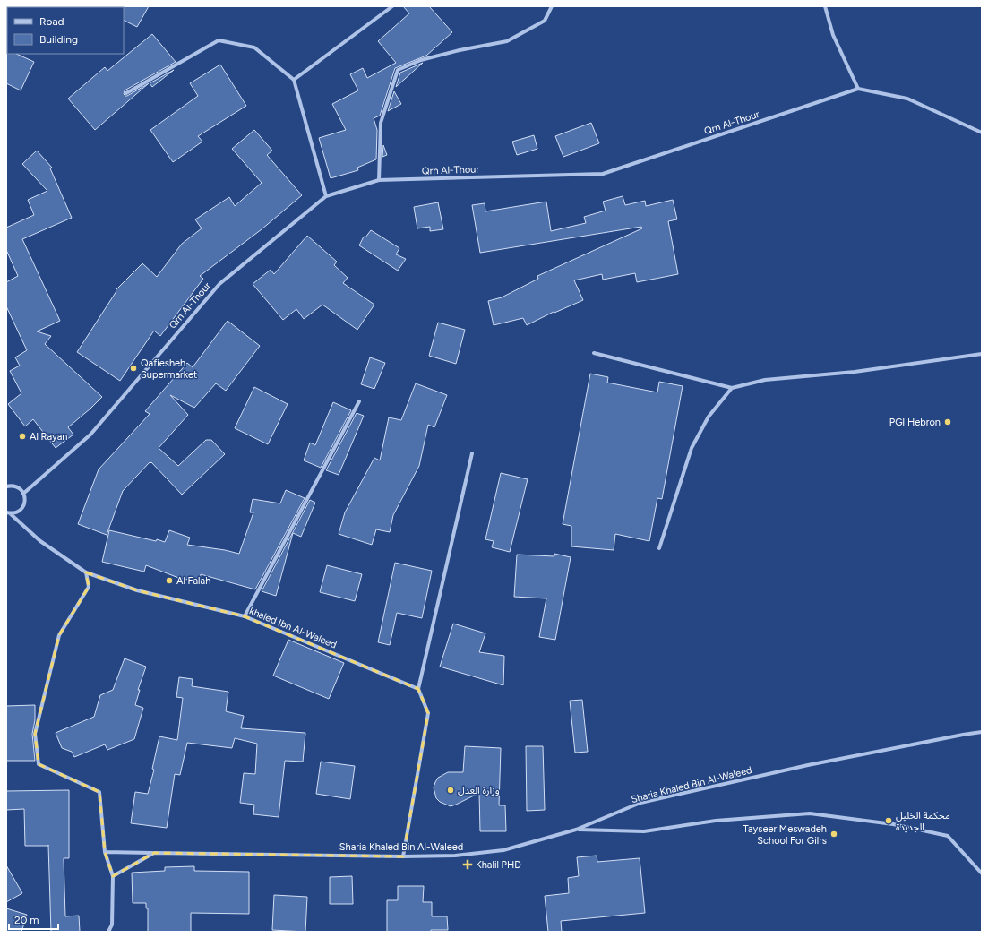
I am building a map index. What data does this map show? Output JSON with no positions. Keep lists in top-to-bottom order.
{
  "streets": {
    "street": ["Qrn Al-Thour", "khaled Ibn Al-Waleed", "Sharia Khaled Bin Al-Waleed"]
  },
  "places": {
    "other": [
      "Qafiesheh Supermarket",
      "PGI Hebron",
      "Al Rayan",
      "Al Falah",
      "وزارة العدل",
      "محكمة الخليل الجديدة",
      "Tayseer Meswadeh School For Gilrs"
    ],
    "health": ["Khalil PHD"]
  },
  "legend": ["Road", "Building"],
  "scale_bar": "20 m"
}
